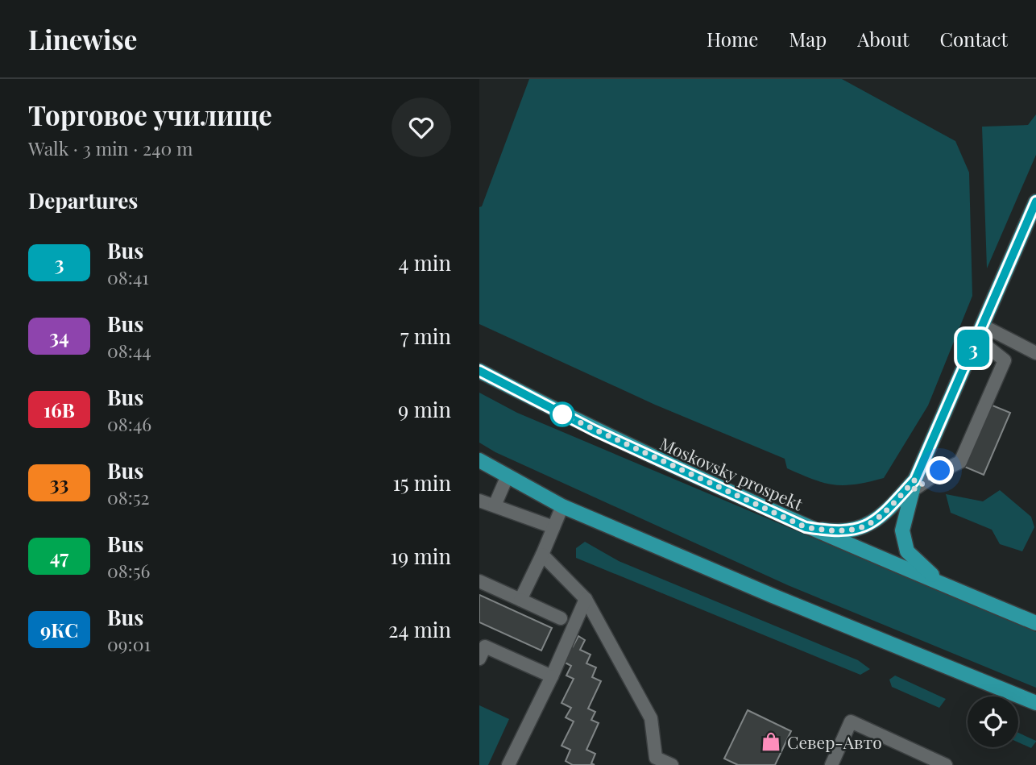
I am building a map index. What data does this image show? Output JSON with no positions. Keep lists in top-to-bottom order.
{
  "streets": {
    "main road": ["Moskovsky prospekt"]
  },
  "places": {
    "shop": ["Север-Авто"]
  },
  "lines": ["bus line 3"],
  "page": {
    "header": "Linewise",
    "nav": [
      "Home",
      "Map",
      "About",
      "Contact"
    ],
    "heading": [
      ["Торговое училище", "Walk · 3 min · 240 m"],
      "Departures"
    ],
    "on_map": "3",
    "list": [
      {
        "mark": "3",
        "name": "Bus",
        "note": "08:41",
        "value": "4 min"
      },
      {
        "mark": "34",
        "name": "Bus",
        "note": "08:44",
        "value": "7 min"
      },
      {
        "mark": "16В",
        "name": "Bus",
        "note": "08:46",
        "value": "9 min"
      },
      {
        "mark": "33",
        "name": "Bus",
        "note": "08:52",
        "value": "15 min"
      },
      {
        "mark": "47",
        "name": "Bus",
        "note": "08:56",
        "value": "19 min"
      },
      {
        "mark": "9КС",
        "name": "Bus",
        "note": "09:01",
        "value": "24 min"
      }
    ]
  }
}
